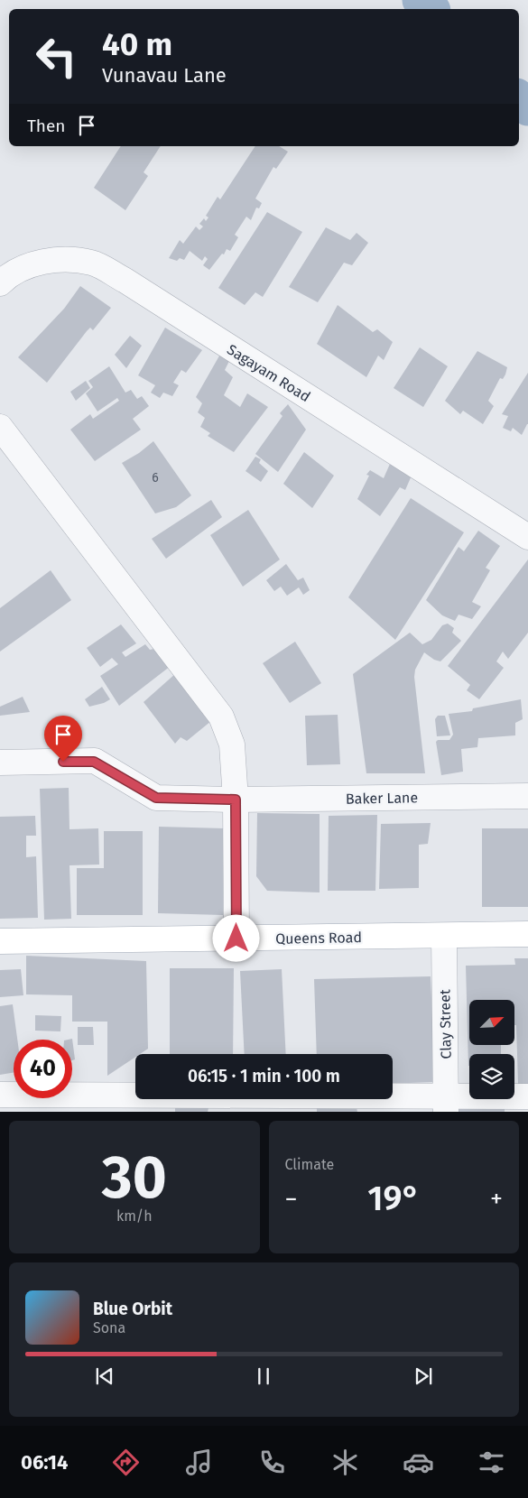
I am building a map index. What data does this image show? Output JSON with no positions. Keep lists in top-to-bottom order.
{
  "streets": {
    "main road": ["Queens Road"],
    "street": ["Sagayam Road", "Baker Lane", "Clay Street"]
  },
  "crossings": [
    ["Queens Road", "Clay Street"]
  ],
  "house_numbers": ["6"],
  "north": "top right",
  "page": {
    "turn": ["40 m", "Vunavau Lane"],
    "then": "Then",
    "limit": "40",
    "trip": "06:15 · 1 min · 100 m",
    "tile": [
      ["30", "km/h"],
      "Climate"
    ],
    "heat": ["−", "19°", "+"],
    "song": ["Blue Orbit", "Sona"],
    "tabs": "06:14"
  }
}
